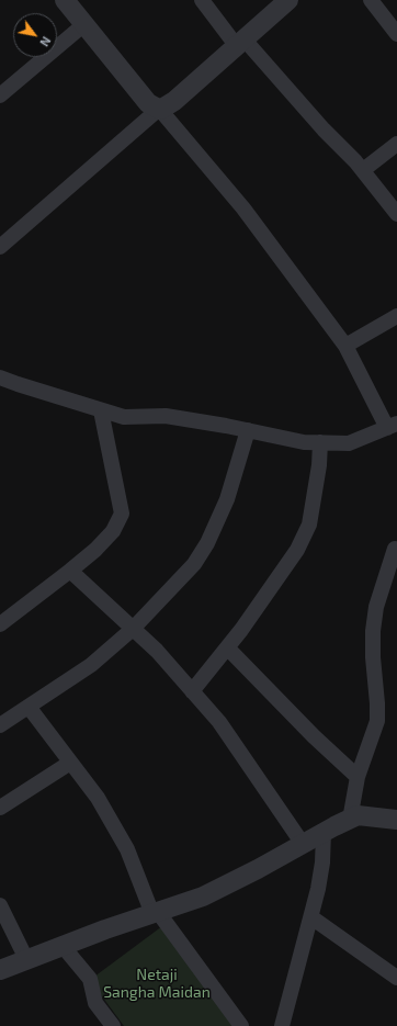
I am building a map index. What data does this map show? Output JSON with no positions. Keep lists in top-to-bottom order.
{
  "parks": ["Netaji Sangha Maidan"],
  "north": "bottom right"
}
